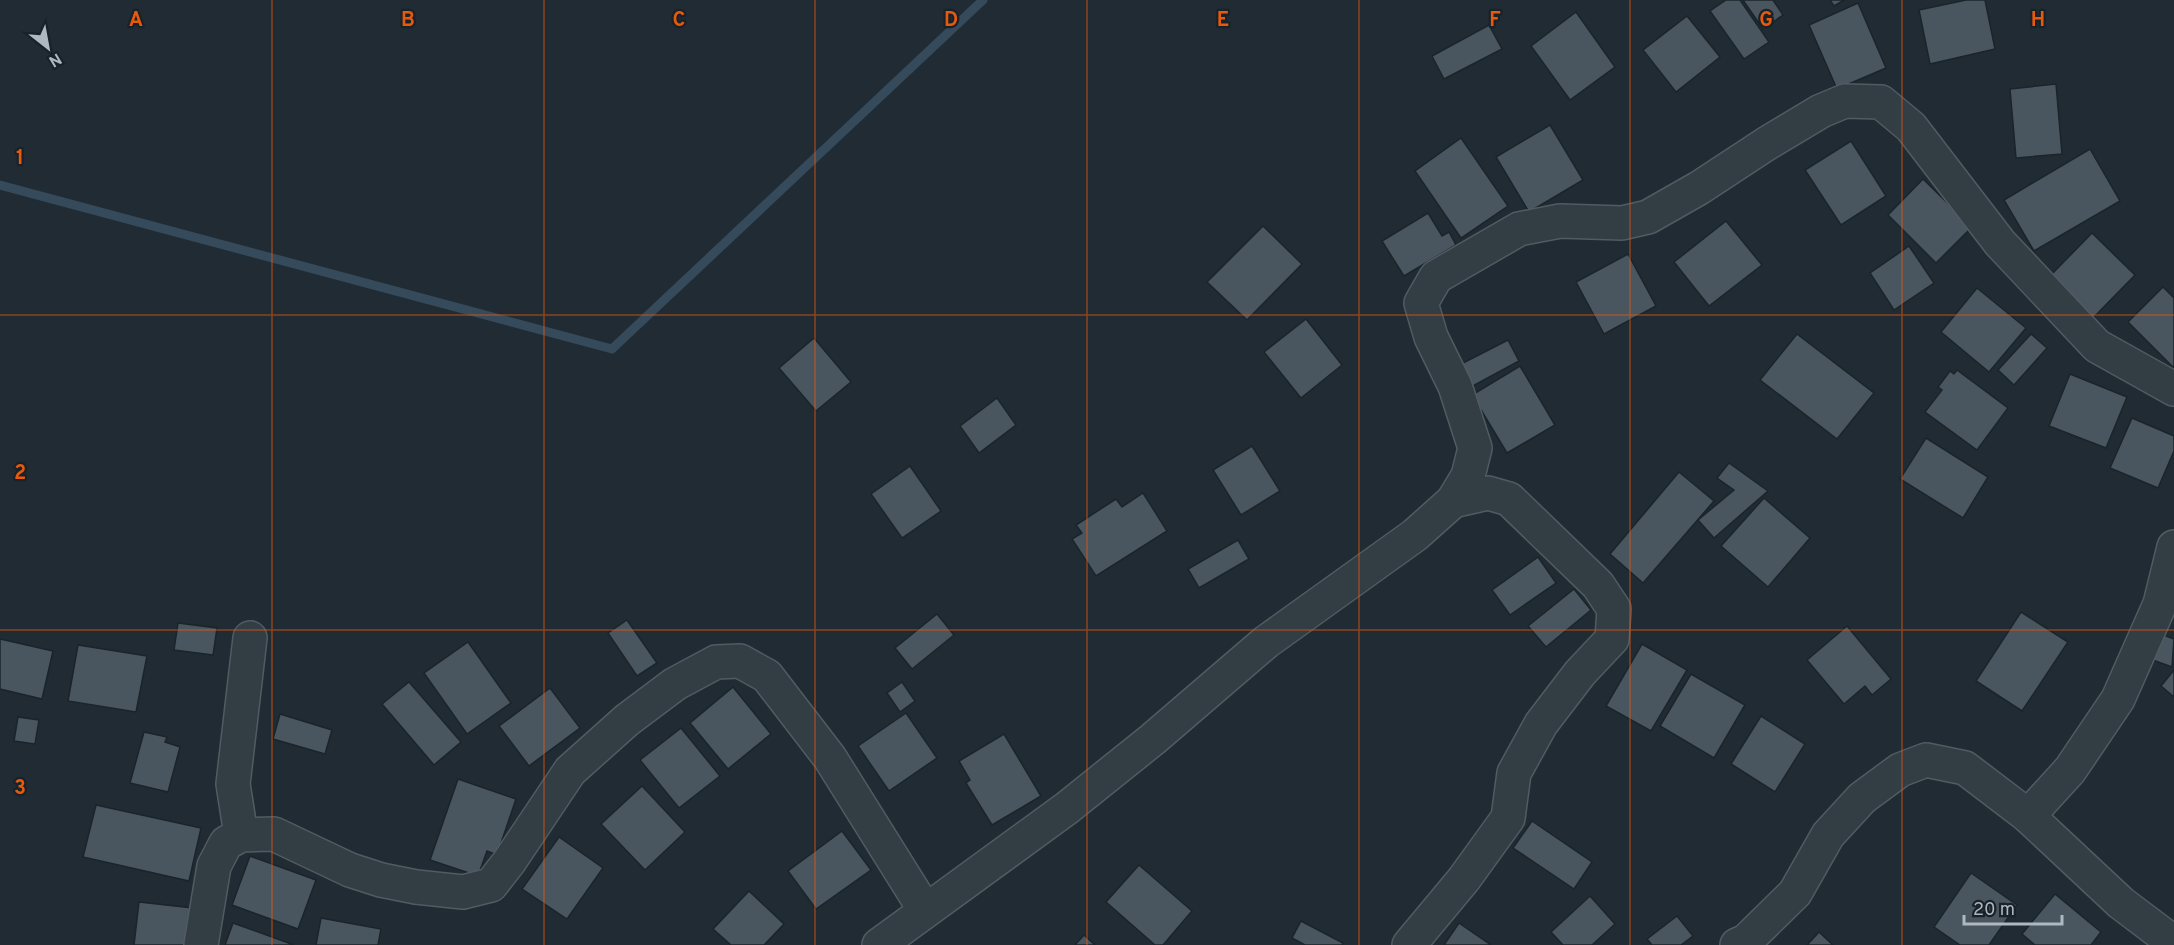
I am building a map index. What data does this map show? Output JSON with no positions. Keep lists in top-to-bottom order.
{
  "scale_bar": "20 m",
  "north": "bottom right",
  "grid": {
    "columns": [
      "A",
      "B",
      "C",
      "D",
      "E",
      "F",
      "G",
      "H"
    ],
    "rows": ["1", "2", "3"]
  }
}
